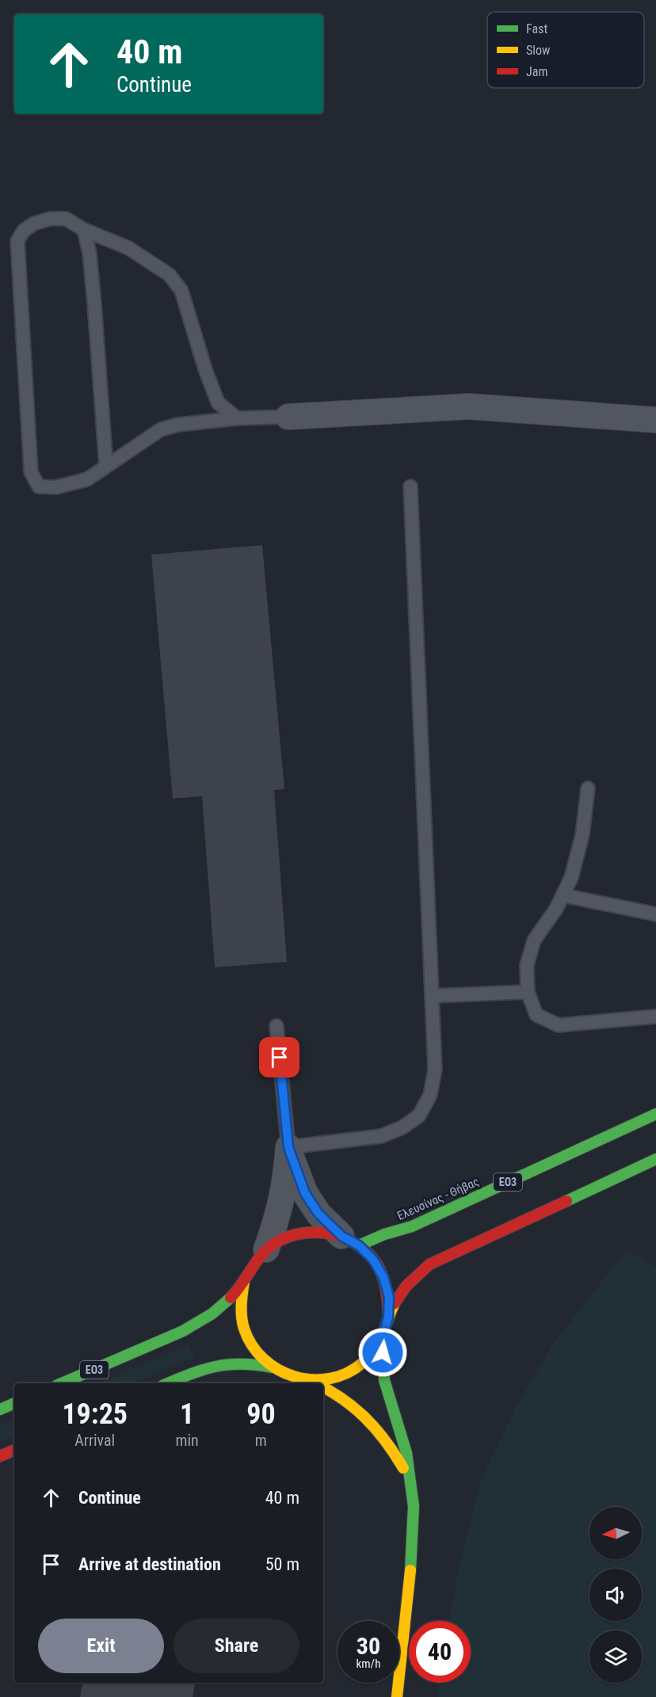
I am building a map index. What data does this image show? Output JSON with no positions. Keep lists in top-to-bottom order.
{
  "streets": {
    "main road": ["ΕΟ3", "Ελευσίνας - Θήβας"]
  },
  "crossings": [
    ["ΕΟ3", "Ελευσίνας - Θήβας"]
  ],
  "legend": ["Fast", "Slow", "Jam"],
  "north": "left",
  "page": {
    "turn": ["40 m", "Continue"],
    "eta": [
      "19:25",
      "Arrival",
      "1",
      "min",
      "90",
      "m"
    ],
    "list": [
      {
        "name": "Continue",
        "value": "40 m"
      },
      {
        "name": "Arrive at destination",
        "value": "50 m"
      }
    ],
    "buttons": ["Exit", "Share"],
    "speed": "30 km/h",
    "limit": "40"
  }
}
